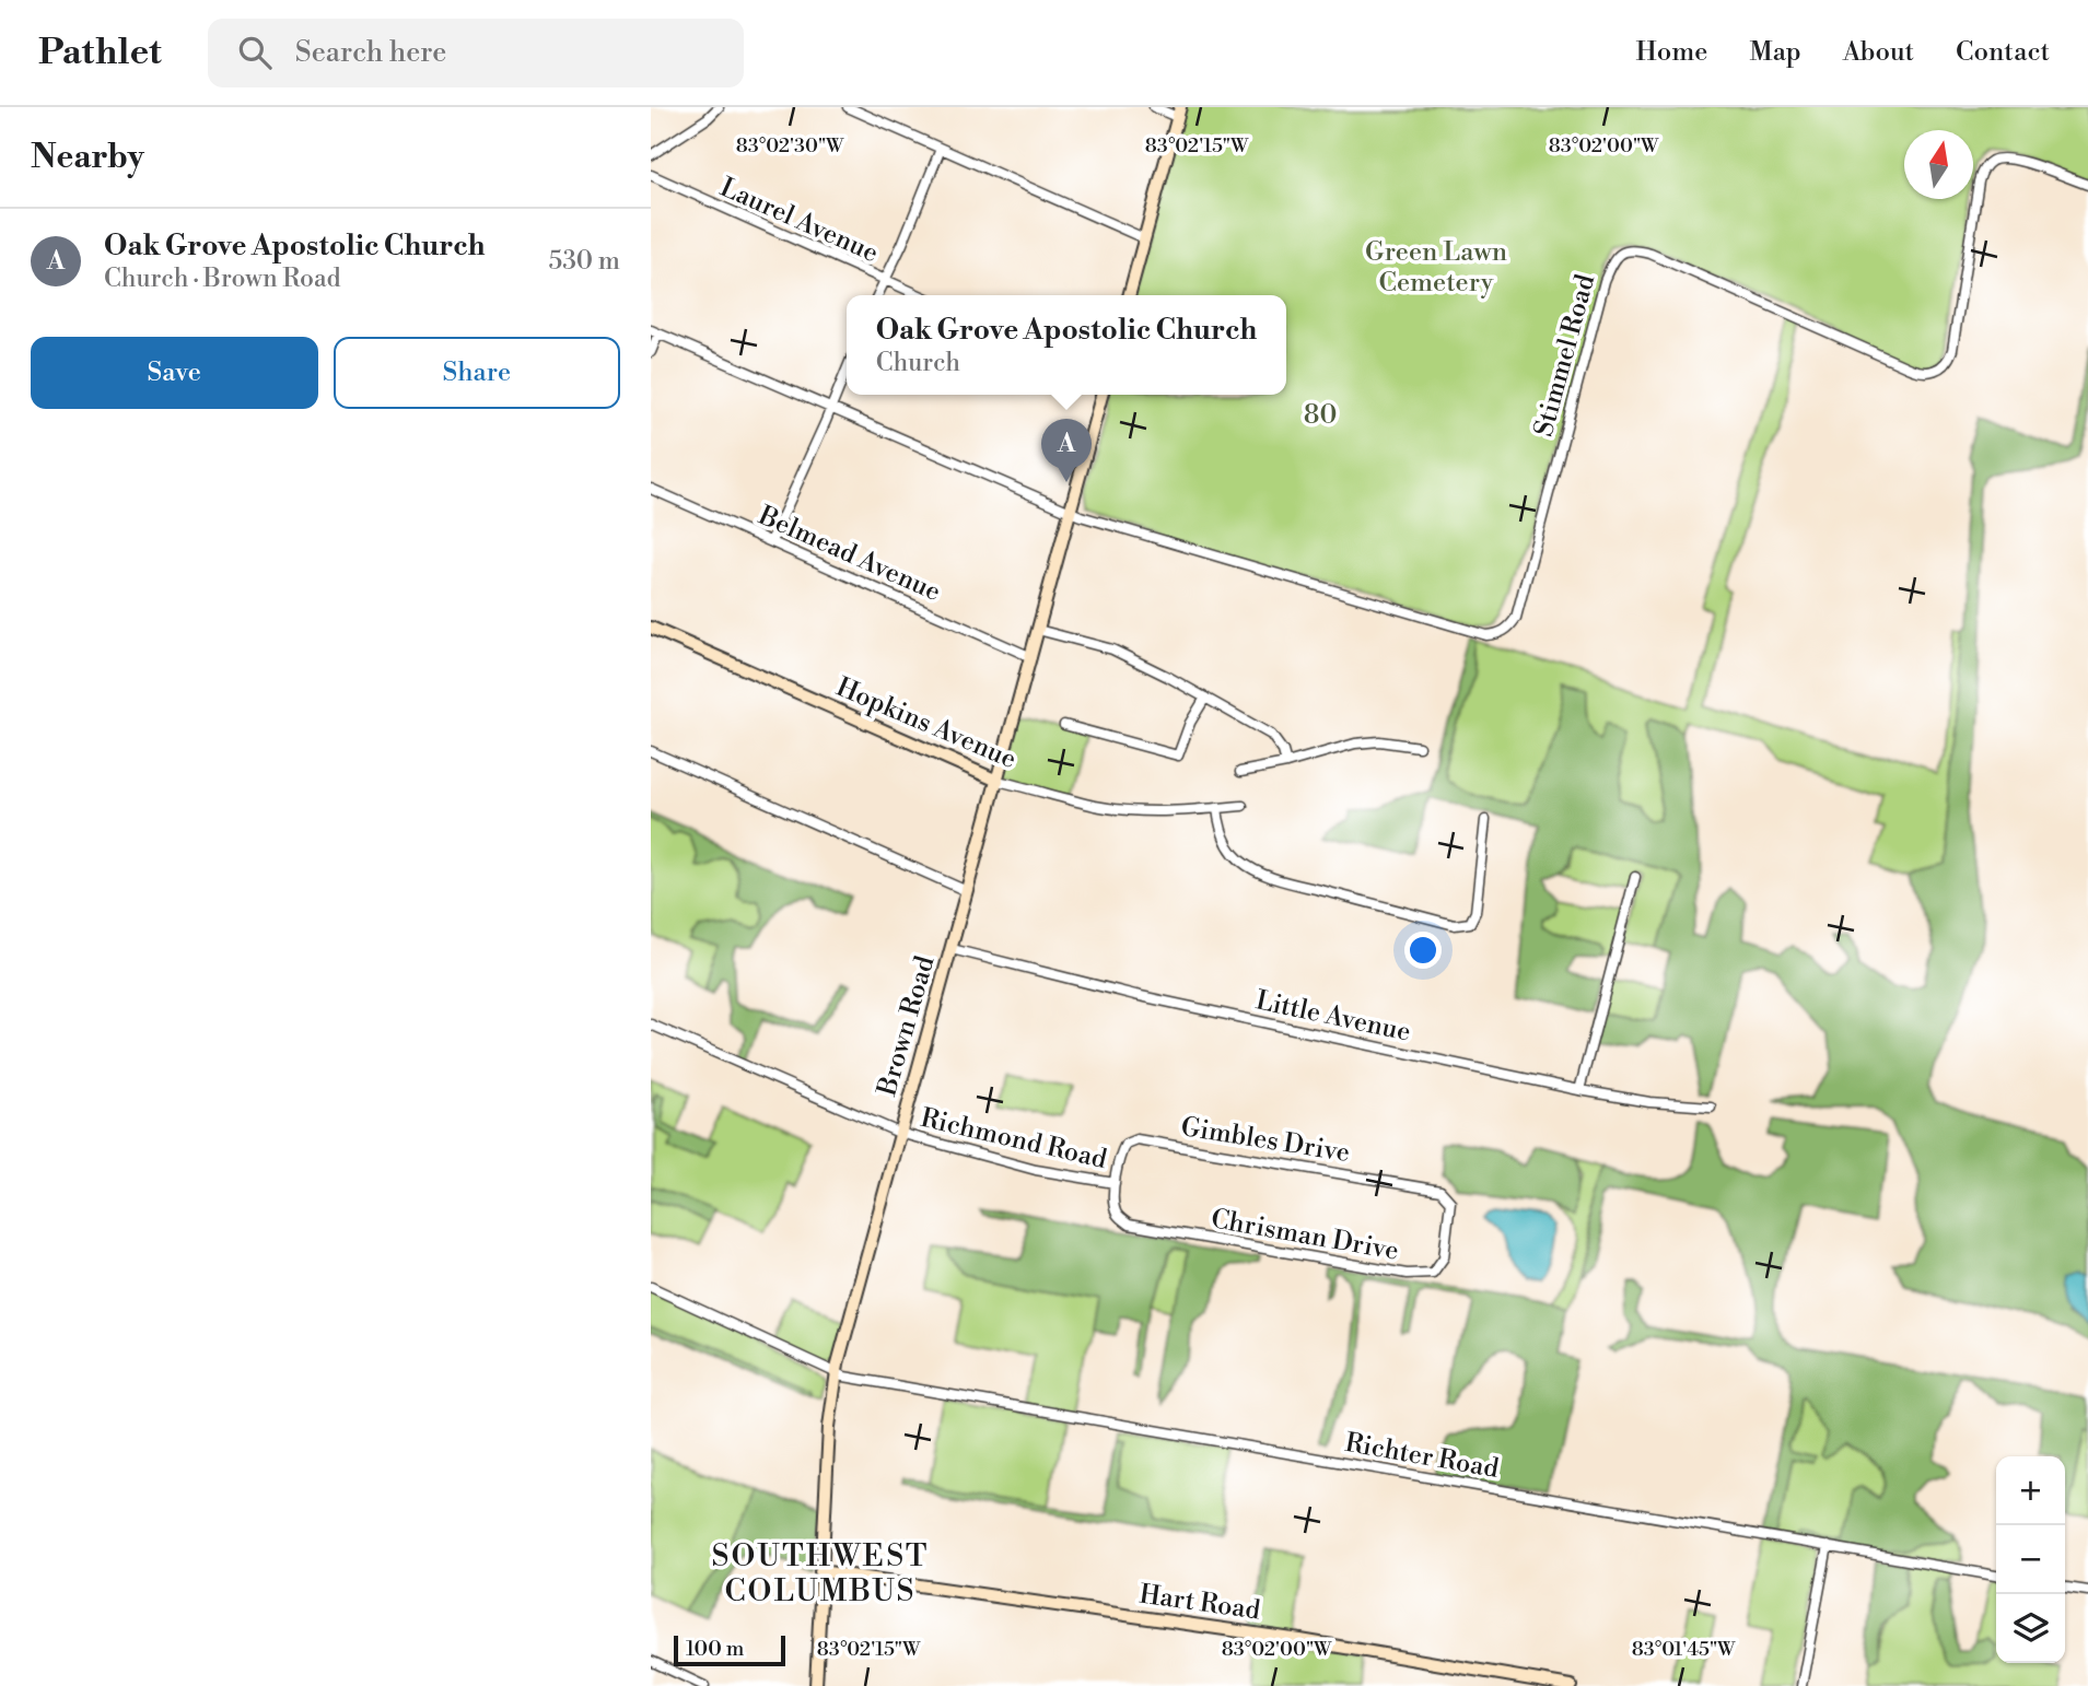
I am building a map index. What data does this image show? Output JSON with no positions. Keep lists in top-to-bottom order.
{
  "streets": {
    "main road": ["Hopkins Avenue", "Brown Road", "Hart Road"],
    "street": [
      "Laurel Avenue",
      "Stimmel Road",
      "Belmead Avenue",
      "Little Avenue",
      "Richmond Road",
      "Gimbles Drive",
      "Chrisman Drive",
      "Richter Road"
    ]
  },
  "crossings": [
    ["Stimmel Road", "Brown Road"],
    ["Belmead Avenue", "Brown Road"],
    ["Hopkins Avenue", "Brown Road"],
    ["Little Avenue", "Brown Road"],
    ["Brown Road", "Richmond Road"],
    ["Brown Road", "Richter Road"],
    ["Brown Road", "Hart Road"],
    ["Richmond Road", "Gimbles Drive"],
    ["Richmond Road", "Chrisman Drive"],
    ["Gimbles Drive", "Chrisman Drive"]
  ],
  "districts": ["SOUTHWEST COLUMBUS"],
  "parks": ["Green Lawn Cemetery", "80"],
  "scale_bar": "100 m",
  "north": "top",
  "page": {
    "header": "Pathlet",
    "search": "Search here",
    "nav": [
      "Home",
      "Map",
      "About",
      "Contact"
    ],
    "heading": "Nearby",
    "list": [
      {
        "mark": "A",
        "name": "Oak Grove Apostolic Church",
        "note": "Church · Brown Road",
        "value": "530 m"
      }
    ],
    "popup": ["Oak Grove Apostolic Church", "Church"],
    "buttons": ["Save", "Share"],
    "pins": "A",
    "map_buttons": ["+", "−"],
    "scale": "100 m"
  },
  "coordinates": [
    "83°02'30\"W",
    "83°02'15\"W",
    "83°02'00\"W",
    "83°01'45\"W"
  ]
}
